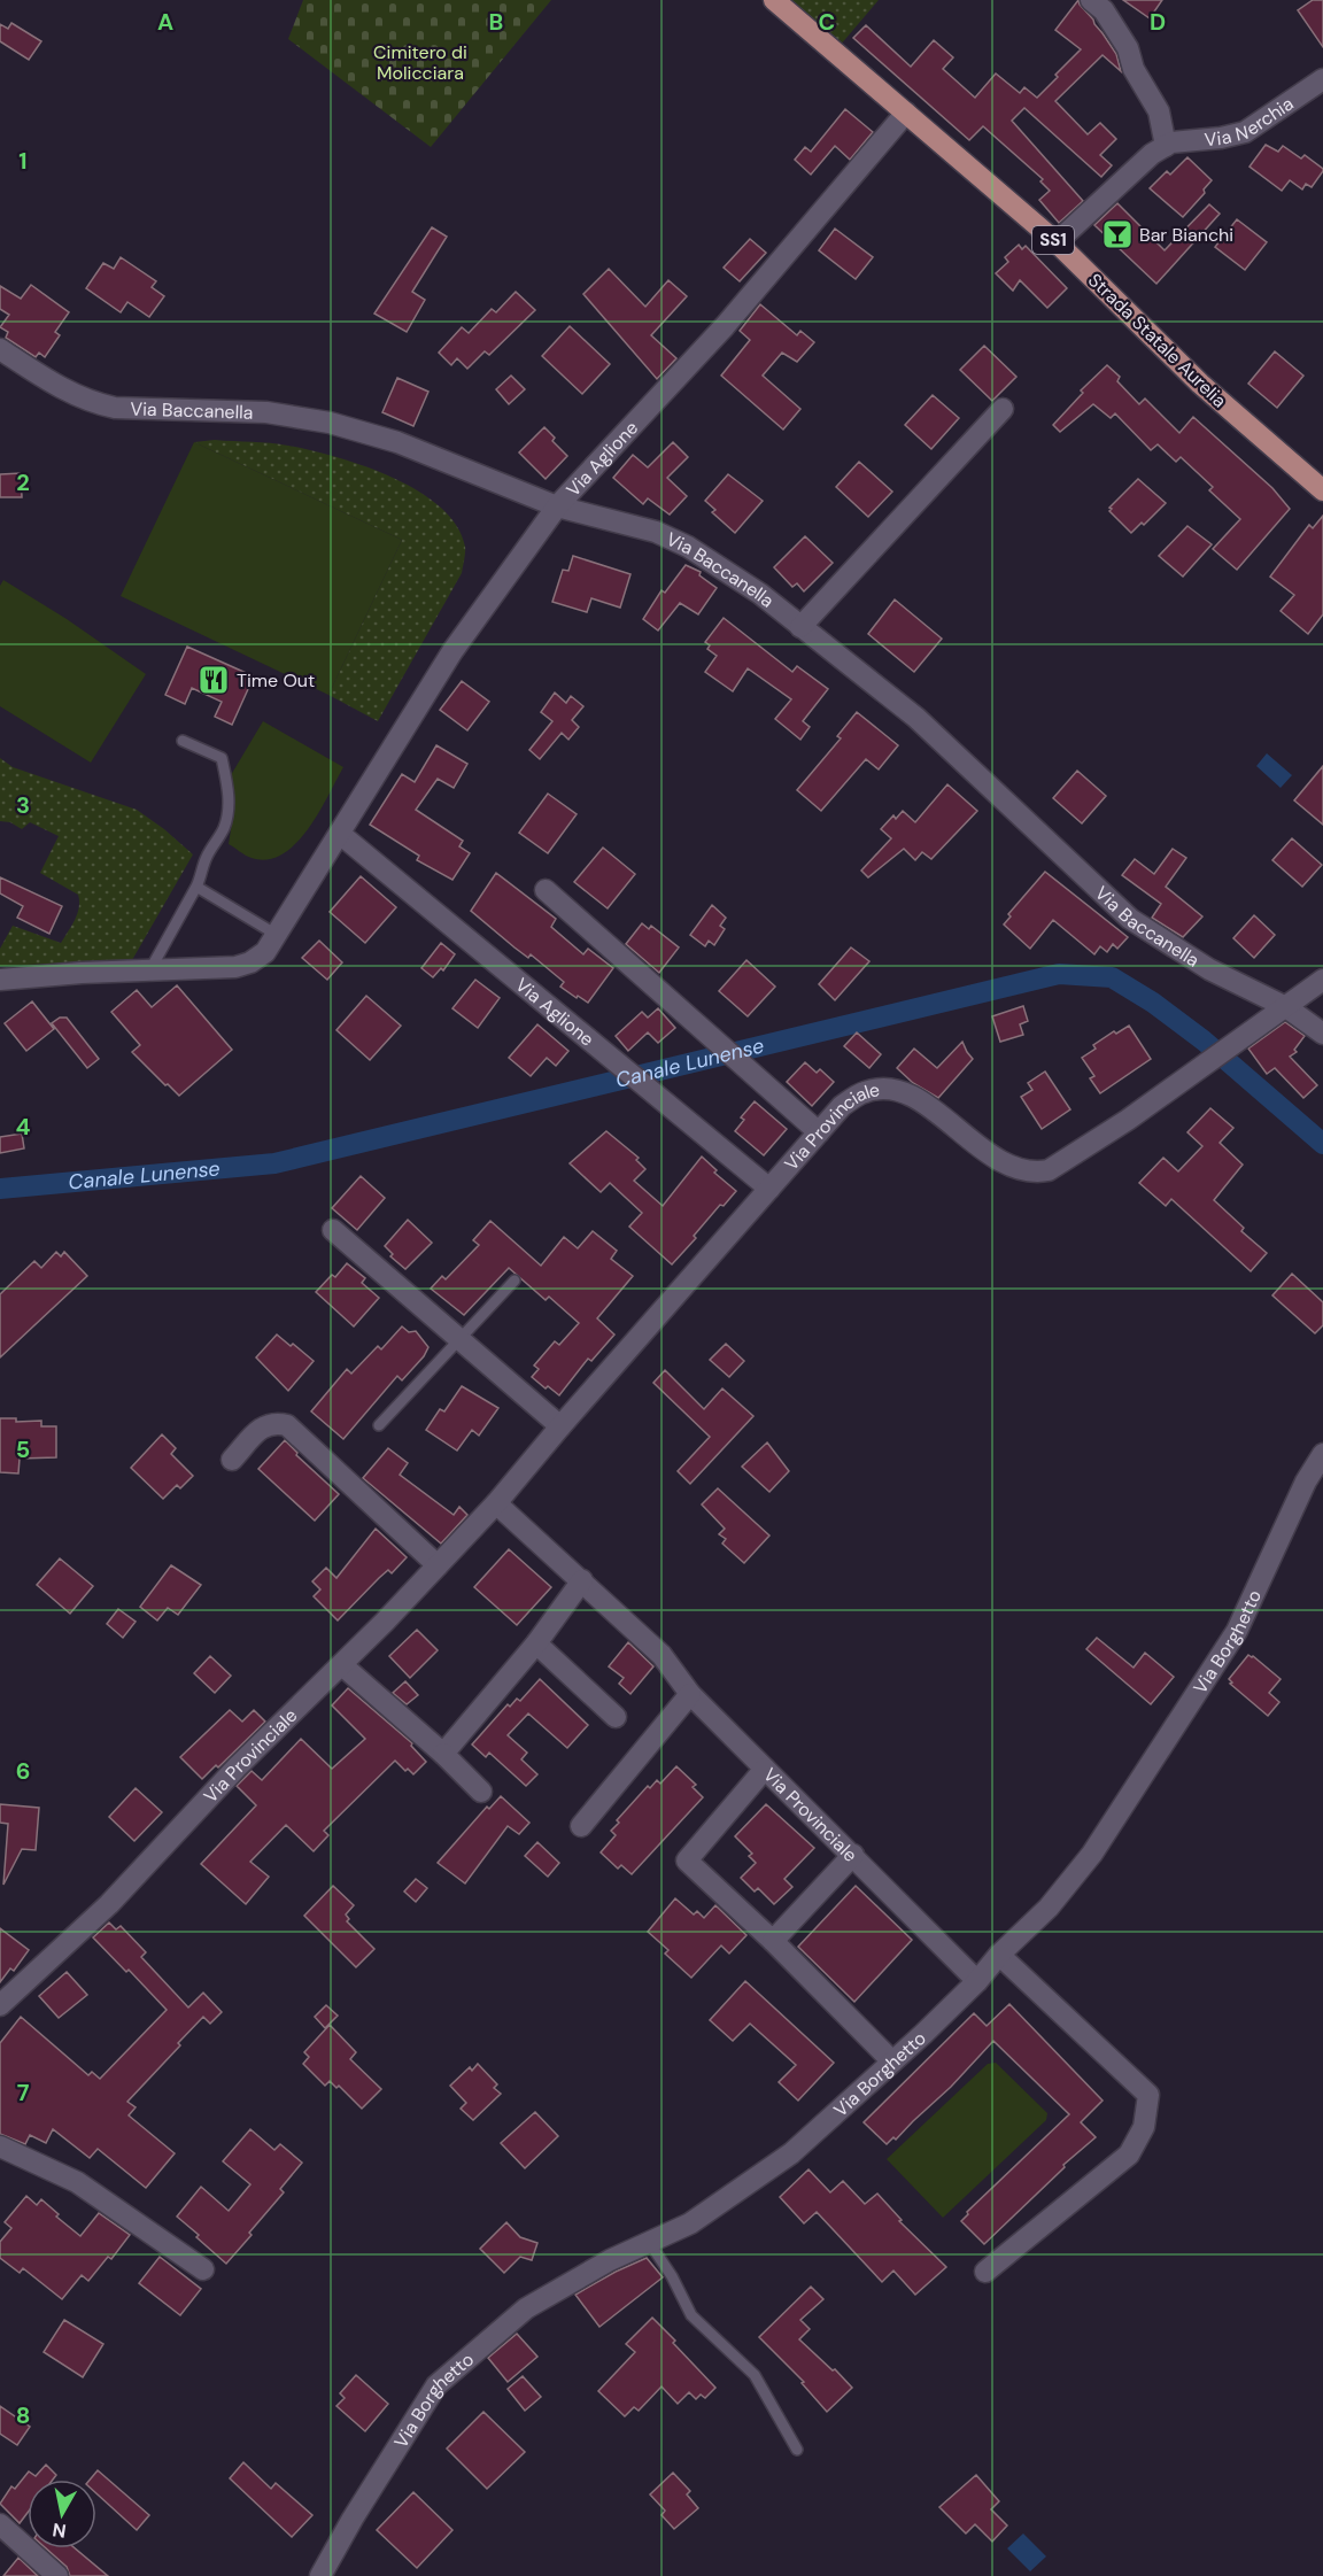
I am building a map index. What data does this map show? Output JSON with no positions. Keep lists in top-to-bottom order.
{
  "streets": {
    "main road": ["SS1", "Strada Statale Aurelia"],
    "street": [
      "Via Nerchia",
      "Via Baccanella",
      "Via Aglione",
      "Via Provinciale",
      "Via Borghetto"
    ]
  },
  "crossings": [
    ["Via Nerchia", "Strada Statale Aurelia"],
    ["Strada Statale Aurelia", "Via Aglione"],
    ["Via Baccanella", "Via Aglione"],
    ["Via Baccanella", "Via Provinciale"],
    ["Via Aglione", "Via Provinciale"],
    ["Via Provinciale", "Via Borghetto"]
  ],
  "water": ["Canale Lunense"],
  "parks": ["Cimitero di Molicciara"],
  "places": {
    "bar": ["Bar Bianchi"],
    "restaurant": ["Time Out"]
  },
  "north": "bottom",
  "grid": {
    "columns": [
      "A",
      "B",
      "C",
      "D"
    ],
    "rows": [
      "1",
      "2",
      "3",
      "4",
      "5",
      "6",
      "7",
      "8"
    ]
  }
}
